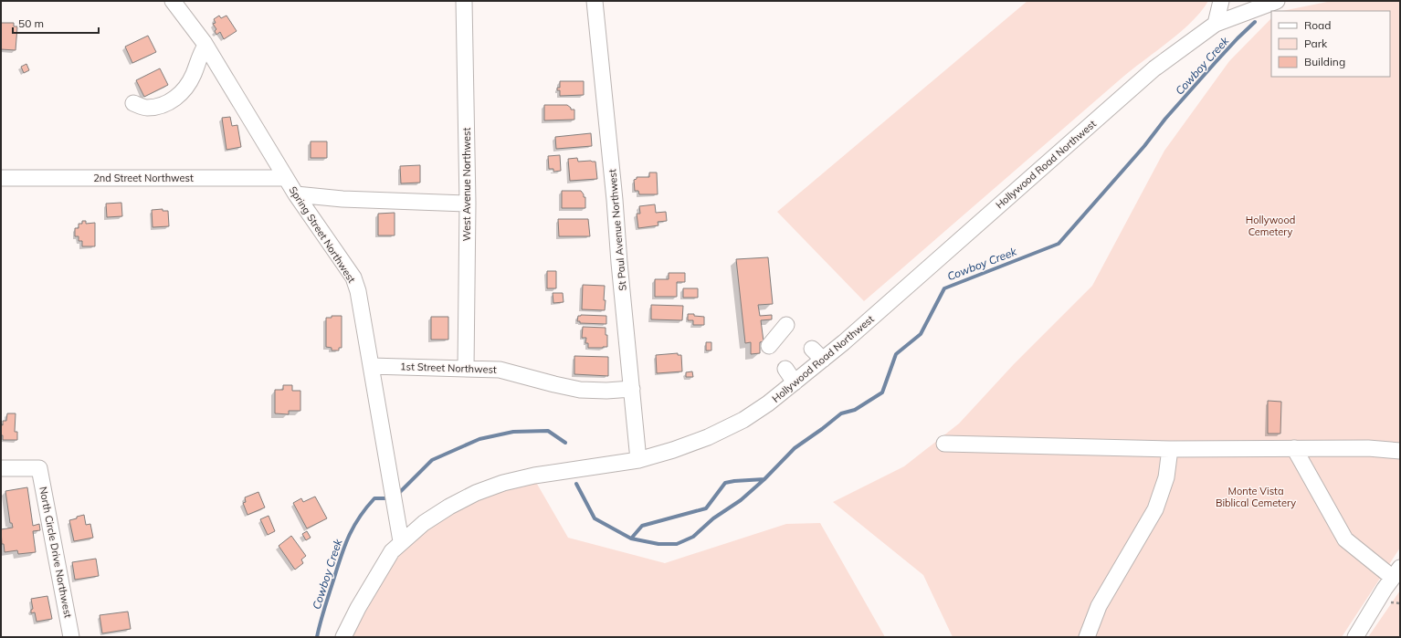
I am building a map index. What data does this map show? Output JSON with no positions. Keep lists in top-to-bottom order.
{
  "streets": {
    "street": [
      "Hollywood Road Northwest",
      "2nd Street Northwest",
      "West Avenue Northwest",
      "St Paul Avenue Northwest",
      "Spring Street Northwest",
      "1st Street Northwest",
      "North Circle Drive Northwest"
    ]
  },
  "crossings": [
    ["Hollywood Road Northwest", "St Paul Avenue Northwest"],
    ["Hollywood Road Northwest", "Spring Street Northwest"],
    ["2nd Street Northwest", "Spring Street Northwest"],
    ["West Avenue Northwest", "1st Street Northwest"],
    ["St Paul Avenue Northwest", "1st Street Northwest"],
    ["Spring Street Northwest", "1st Street Northwest"]
  ],
  "water": ["Cowboy Creek"],
  "parks": ["Hollywood Cemetery", "Monte Vista Biblical Cemetery"],
  "legend": ["Road", "Park", "Building"],
  "scale_bar": "50 m"
}
